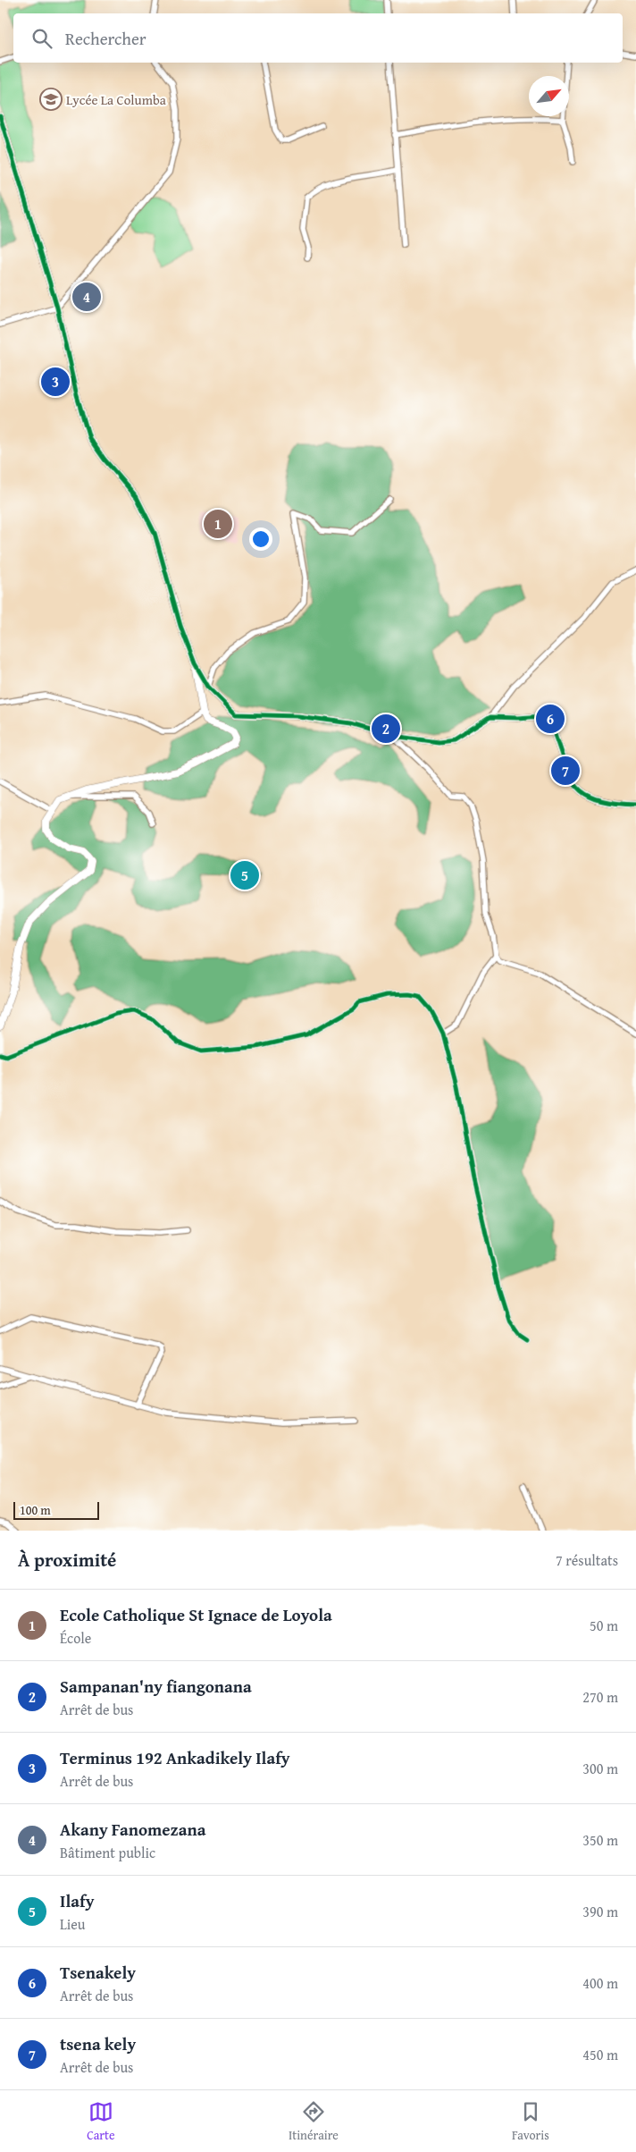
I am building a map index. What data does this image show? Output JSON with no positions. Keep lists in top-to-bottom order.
{
  "places": {
    "school or university": ["Lycée La Columba"]
  },
  "scale_bar": "100 m",
  "north": "top right",
  "page": {
    "search": "Rechercher",
    "pins": [
      "4",
      "3",
      "1",
      "6",
      "2",
      "7",
      "5"
    ],
    "scale": "100 m",
    "heading": ["À proximité", "7 résultats"],
    "list": [
      {
        "mark": "1",
        "name": "Ecole Catholique St Ignace de Loyola",
        "note": "École",
        "value": "50 m"
      },
      {
        "mark": "2",
        "name": "Sampanan'ny fiangonana",
        "note": "Arrêt de bus",
        "value": "270 m"
      },
      {
        "mark": "3",
        "name": "Terminus 192 Ankadikely Ilafy",
        "note": "Arrêt de bus",
        "value": "300 m"
      },
      {
        "mark": "4",
        "name": "Akany Fanomezana",
        "note": "Bâtiment public",
        "value": "350 m"
      },
      {
        "mark": "5",
        "name": "Ilafy",
        "note": "Lieu",
        "value": "390 m"
      },
      {
        "mark": "6",
        "name": "Tsenakely",
        "note": "Arrêt de bus",
        "value": "400 m"
      },
      {
        "mark": "7",
        "name": "tsena kely",
        "note": "Arrêt de bus",
        "value": "450 m"
      }
    ],
    "nav": ["Carte", "Itinéraire", "Favoris"]
  }
}
